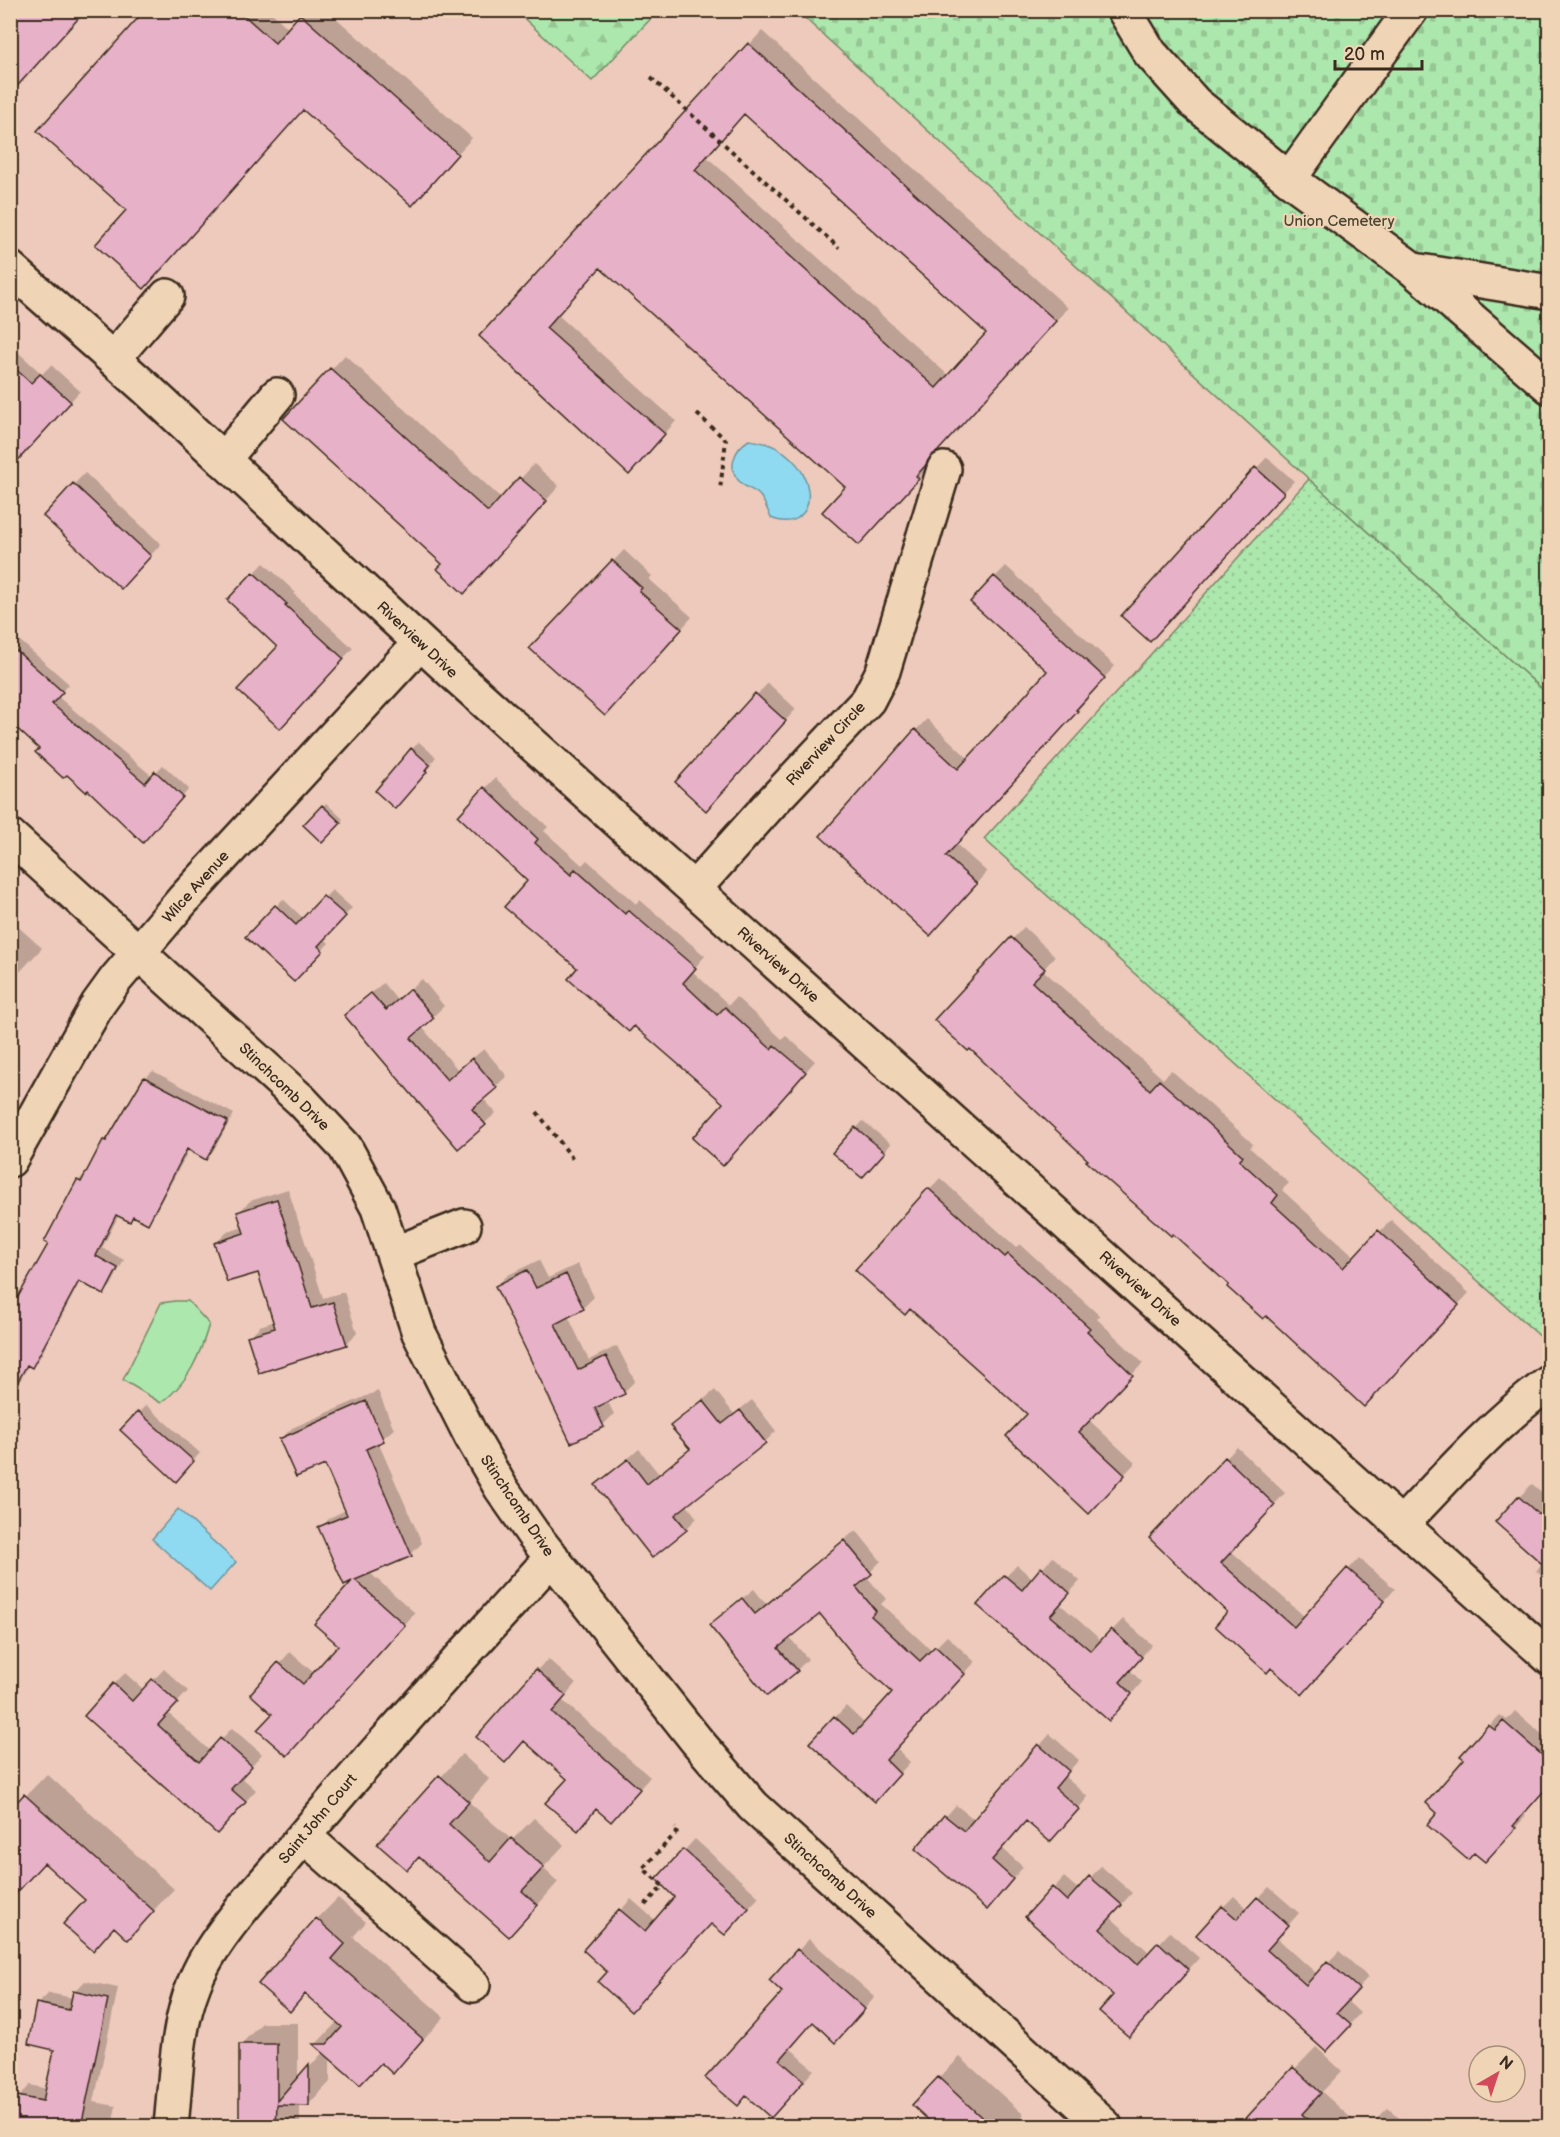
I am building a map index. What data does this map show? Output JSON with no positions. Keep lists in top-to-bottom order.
{
  "streets": {
    "street": [
      "Riverview Drive",
      "Riverview Circle",
      "Wilce Avenue",
      "Stinchcomb Drive",
      "Saint John Court"
    ]
  },
  "crossings": [
    ["Riverview Drive", "Riverview Circle"],
    ["Riverview Drive", "Wilce Avenue"],
    ["Wilce Avenue", "Stinchcomb Drive"],
    ["Stinchcomb Drive", "Saint John Court"]
  ],
  "parks": ["Union Cemetery"],
  "scale_bar": "20 m",
  "north": "top right"
}
